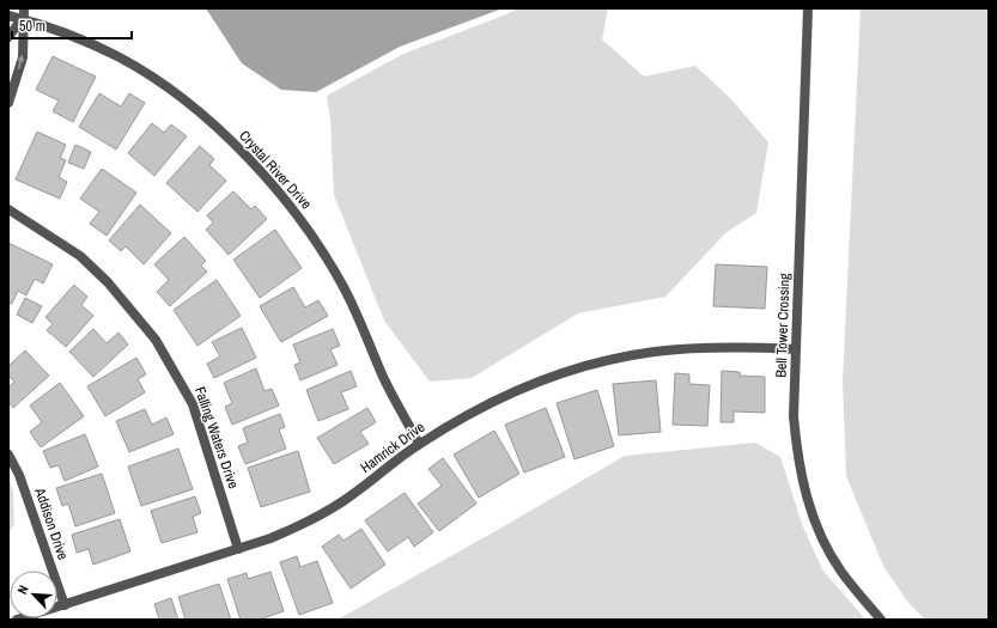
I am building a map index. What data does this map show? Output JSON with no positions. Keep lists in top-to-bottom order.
{
  "streets": {
    "street": [
      "Crystal River Drive",
      "Bell Tower Crossing",
      "Falling Waters Drive",
      "Hamrick Drive",
      "Addison Drive"
    ]
  },
  "crossings": [
    ["Crystal River Drive", "Hamrick Drive"],
    ["Bell Tower Crossing", "Hamrick Drive"],
    ["Falling Waters Drive", "Hamrick Drive"],
    ["Hamrick Drive", "Addison Drive"]
  ],
  "scale_bar": "50 m",
  "north": "top left"
}
